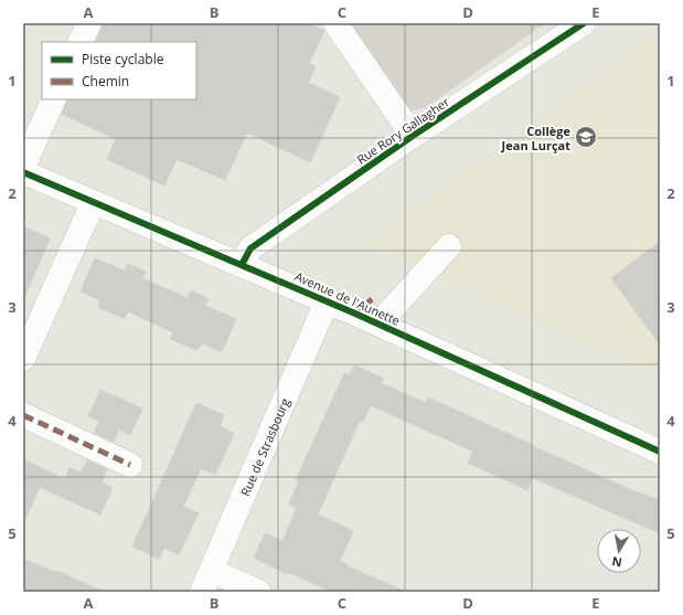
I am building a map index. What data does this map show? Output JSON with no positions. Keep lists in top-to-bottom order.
{
  "streets": {
    "street": ["Rue Rory Gallagher", "Avenue de l'Aunette", "Rue de Strasbourg"]
  },
  "crossings": [
    ["Rue Rory Gallagher", "Avenue de l'Aunette"],
    ["Avenue de l'Aunette", "Rue de Strasbourg"]
  ],
  "places": {
    "school or university": ["Collège Jean Lurçat"]
  },
  "legend": ["Piste cyclable", "Chemin"],
  "north": "bottom",
  "grid": {
    "columns": [
      "A",
      "B",
      "C",
      "D",
      "E"
    ],
    "rows": [
      "1",
      "2",
      "3",
      "4",
      "5"
    ]
  }
}
